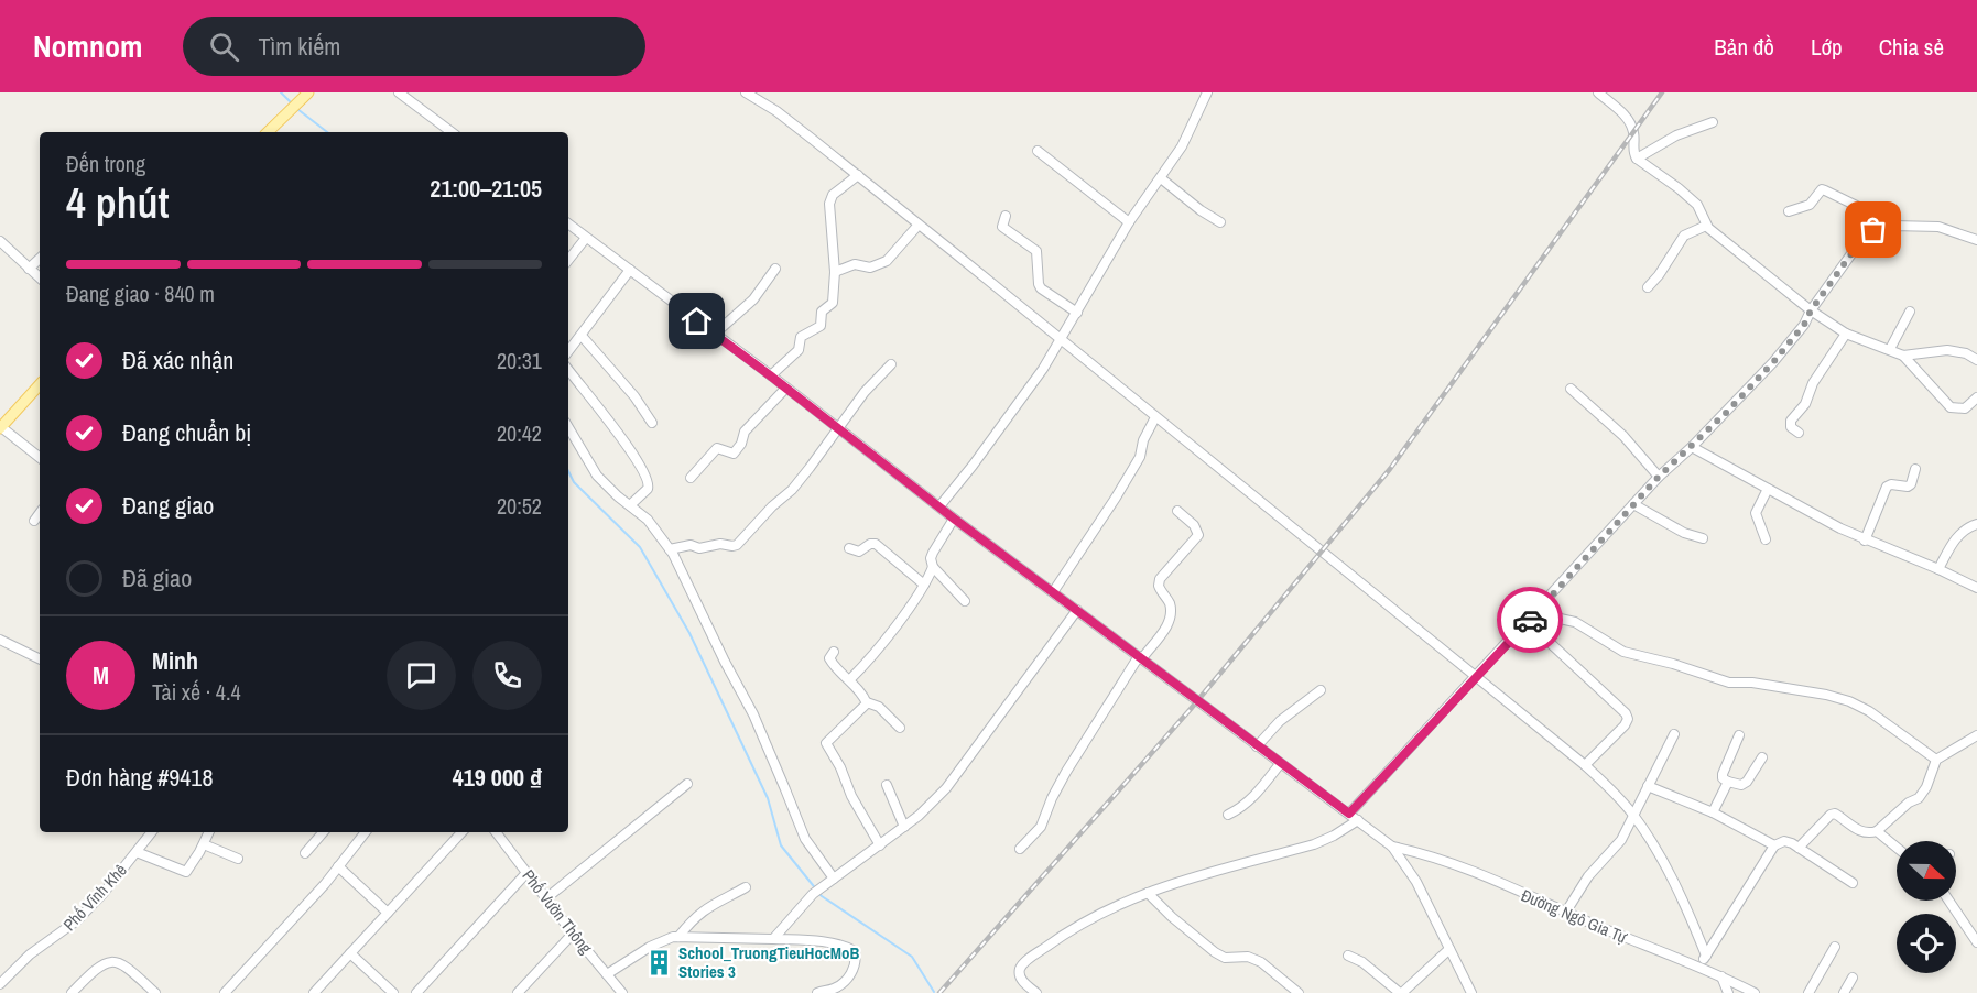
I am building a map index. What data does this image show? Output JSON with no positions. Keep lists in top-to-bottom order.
{
  "streets": {
    "street": ["Phố Vĩnh Khê", "Phố Vườn Thông", "Đường Ngô Gia Tự"]
  },
  "places": {
    "building": ["School_TruongTieuHocMoB Stories 3"]
  },
  "north": "right",
  "page": {
    "header": "Nomnom",
    "search": "Tìm kiếm",
    "nav": ["Bản đồ", "Lớp", "Chia sẻ"],
    "heading": ["4 phút", "Đến trong", "21:00–21:05"],
    "panel": [
      "Minh",
      "Tài xế · 4.4",
      "Đơn hàng #9418",
      "419 000 ₫"
    ],
    "bar": "Đang giao · 840 m",
    "list": [
      ["Đã xác nhận", "20:31"],
      ["Đang chuẩn bị", "20:42"],
      ["Đang giao", "20:52"],
      "Đã giao"
    ],
    "round": "M"
  }
}
